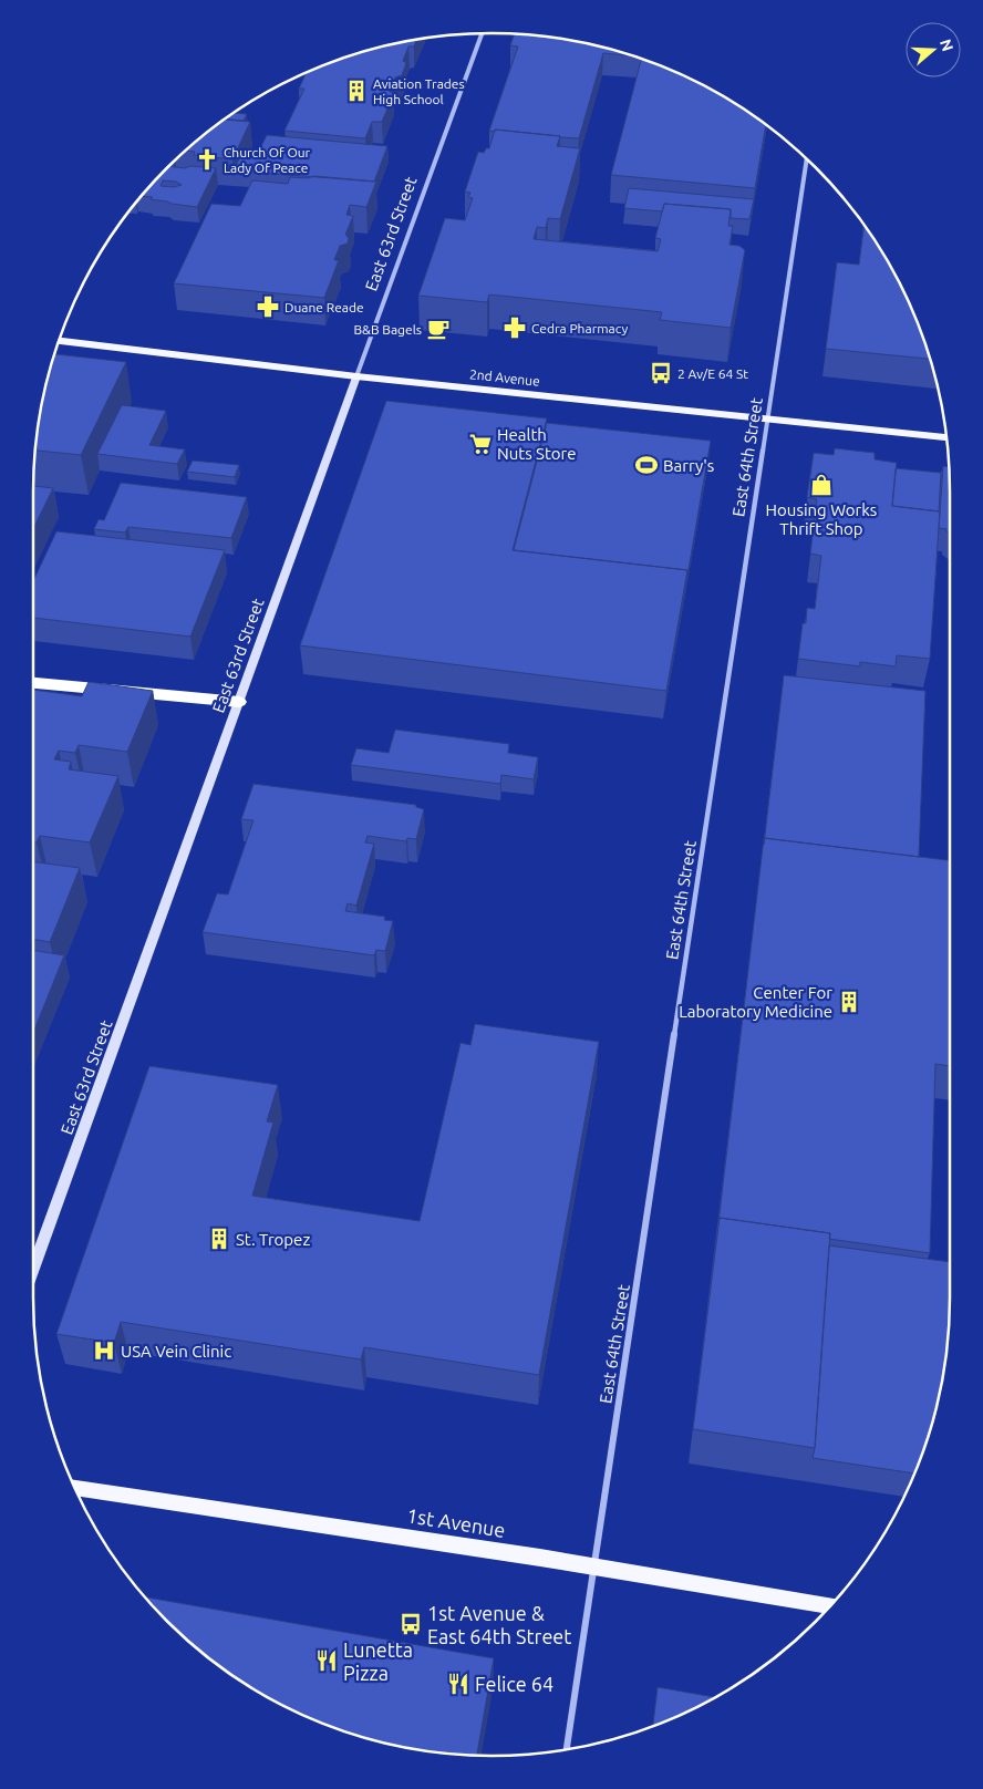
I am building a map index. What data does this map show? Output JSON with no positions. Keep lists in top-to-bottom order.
{
  "streets": {
    "main road": ["2nd Avenue", "1st Avenue"],
    "street": ["East 63rd Street", "East 64th Street"]
  },
  "crossings": [
    ["East 63rd Street", "2nd Avenue"],
    ["2nd Avenue", "East 64th Street"],
    ["East 64th Street", "1st Avenue"]
  ],
  "places": {
    "building": ["Aviation Trades High School", "Center For Laboratory Medicine", "St. Tropez"],
    "church": ["Church Of Our Lady Of Peace"],
    "pharmacy": ["Duane Reade", "Cedra Pharmacy"],
    "cafe": ["B&B Bagels"],
    "bus stop": ["2 Av/E 64 St", "1st Avenue & East 64th Street"],
    "supermarket": ["Health Nuts Store"],
    "sports": ["Barry's"],
    "shop": ["Housing Works Thrift Shop"],
    "hospital": ["USA Vein Clinic"],
    "restaurant": ["Lunetta Pizza", "Felice 64"]
  },
  "north": "right"
}
